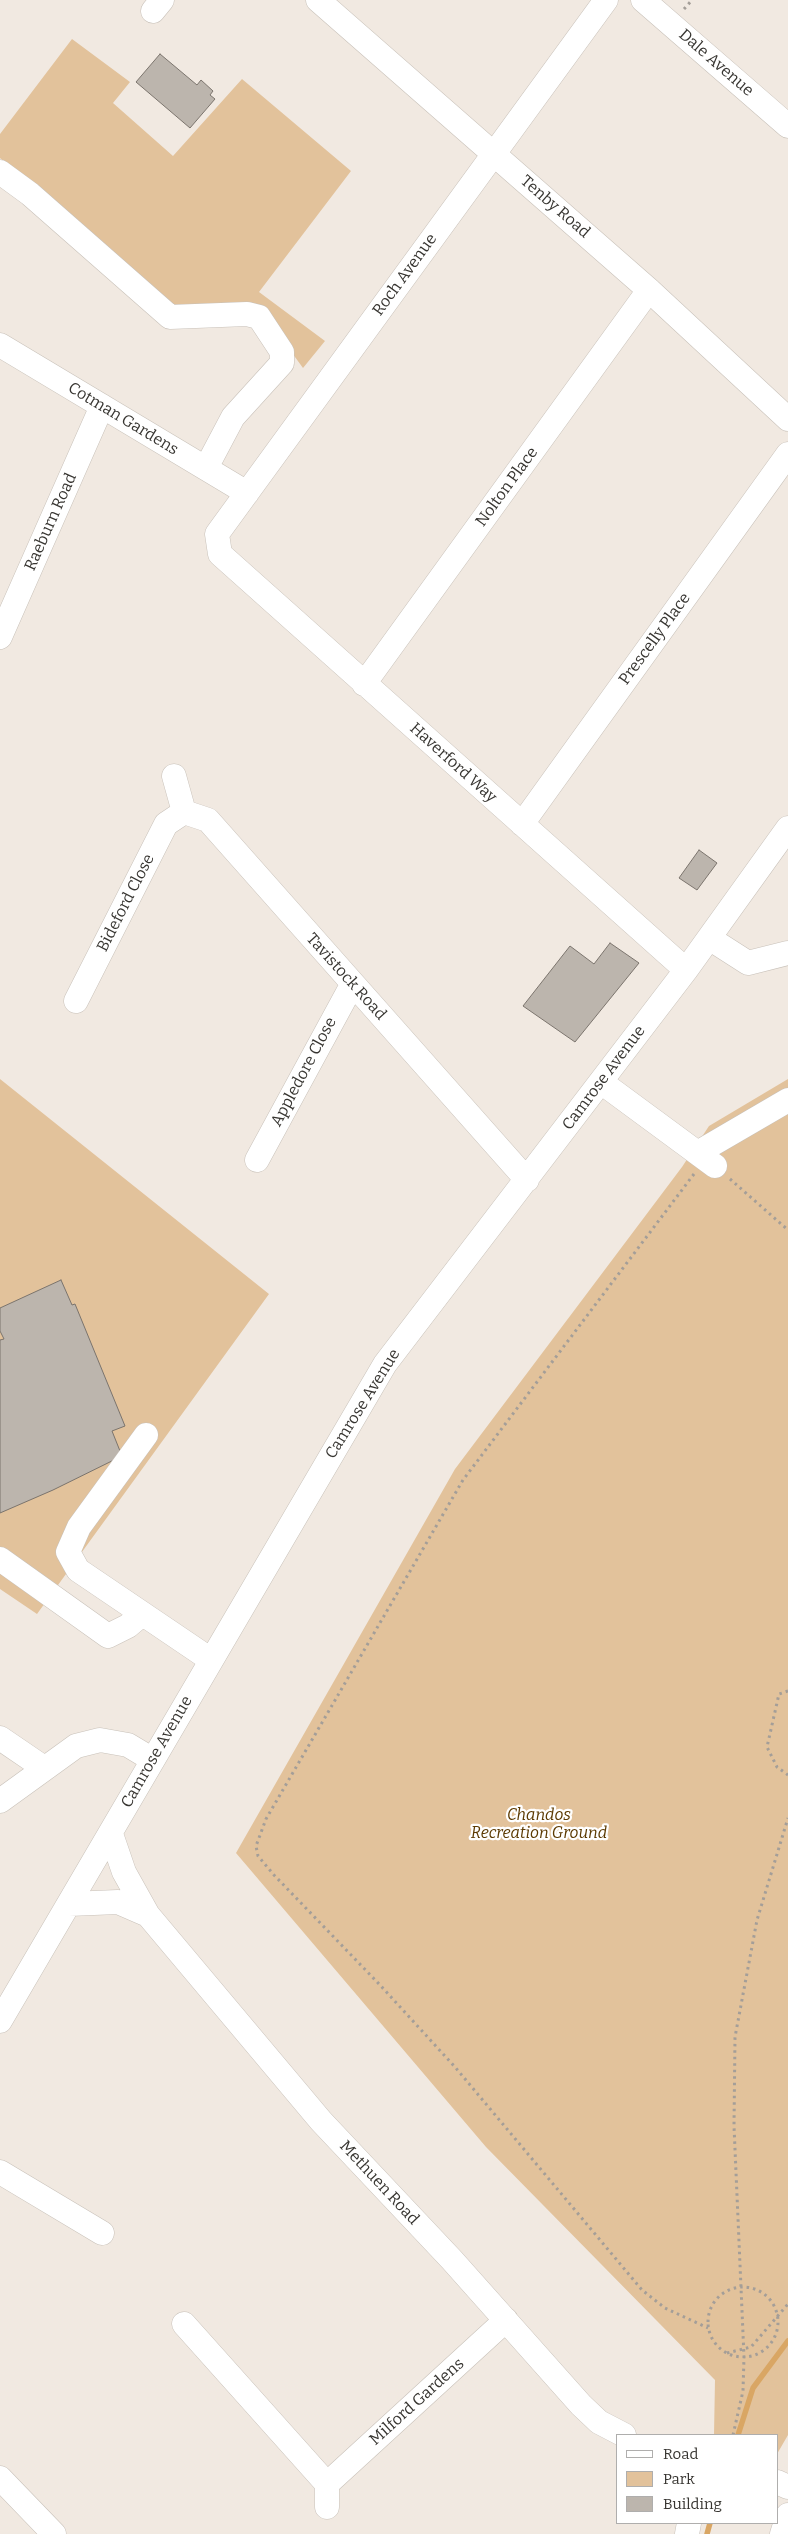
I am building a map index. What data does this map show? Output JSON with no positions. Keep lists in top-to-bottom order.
{
  "streets": {
    "street": [
      "Dale Avenue",
      "Tenby Road",
      "Roch Avenue",
      "Cotman Gardens",
      "Nolton Place",
      "Raeburn Road",
      "Prescelly Place",
      "Haverford Way",
      "Bideford Close",
      "Tavistock Road",
      "Appledore Close",
      "Camrose Avenue",
      "Methuen Road",
      "Milford Gardens"
    ]
  },
  "crossings": [
    ["Tenby Road", "Roch Avenue"],
    ["Tenby Road", "Nolton Place"],
    ["Roch Avenue", "Cotman Gardens"],
    ["Roch Avenue", "Haverford Way"],
    ["Cotman Gardens", "Raeburn Road"],
    ["Nolton Place", "Haverford Way"],
    ["Prescelly Place", "Haverford Way"],
    ["Haverford Way", "Camrose Avenue"],
    ["Bideford Close", "Tavistock Road"],
    ["Tavistock Road", "Appledore Close"],
    ["Tavistock Road", "Camrose Avenue"],
    ["Camrose Avenue", "Methuen Road"],
    ["Methuen Road", "Milford Gardens"]
  ],
  "parks": ["Chandos Recreation Ground"],
  "legend": ["Road", "Park", "Building"]
}
